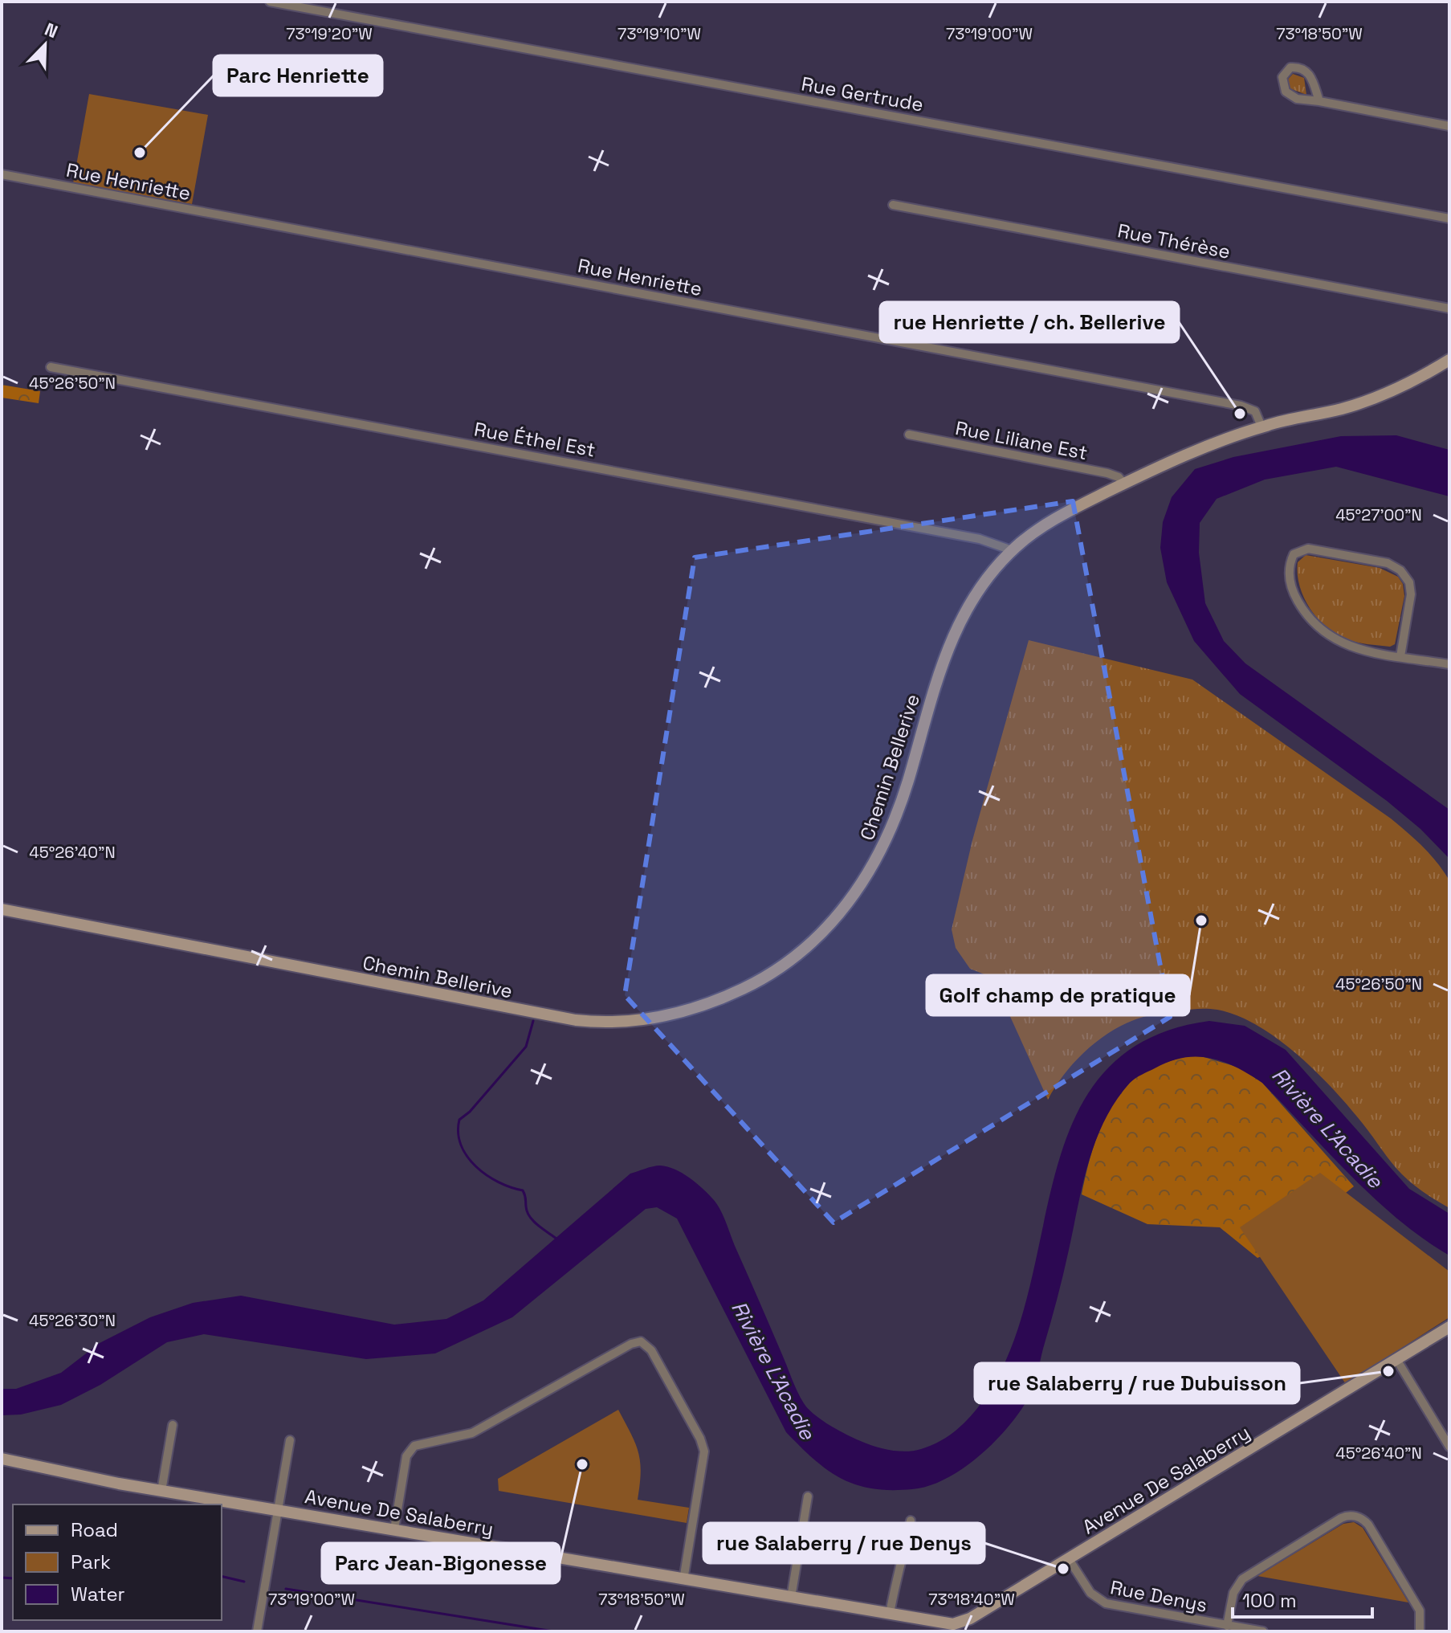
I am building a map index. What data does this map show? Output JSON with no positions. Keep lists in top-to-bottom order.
{
  "streets": {
    "street": [
      "Rue Gertrude",
      "Rue Henriette",
      "Rue Thérèse",
      "Rue Éthel Est",
      "Rue Liliane Est",
      "Chemin Bellerive",
      "Avenue De Salaberry",
      "Rue Denys"
    ]
  },
  "crossings": [
    ["Rue Henriette", "Chemin Bellerive"],
    ["Rue Éthel Est", "Chemin Bellerive"],
    ["Rue Liliane Est", "Chemin Bellerive"],
    ["Avenue De Salaberry", "Rue Denys"]
  ],
  "water": ["Rivière L'Acadie"],
  "places": [
    "Parc Henriette",
    "rue Henriette / ch. Bellerive",
    "Golf champ de pratique",
    "rue Salaberry / rue Dubuisson",
    "Parc Jean-Bigonesse",
    "rue Salaberry / rue Denys"
  ],
  "legend": ["Road", "Park", "Water"],
  "scale_bar": "100 m",
  "north": "top right",
  "coordinates": [
    "73°19'20\"W",
    "73°19'10\"W",
    "73°19'00\"W",
    "73°18'50\"W",
    "45°26'50\"N",
    "45°27'00\"N",
    "45°26'40\"N",
    "45°26'30\"N",
    "73°18'40\"W"
  ]
}
